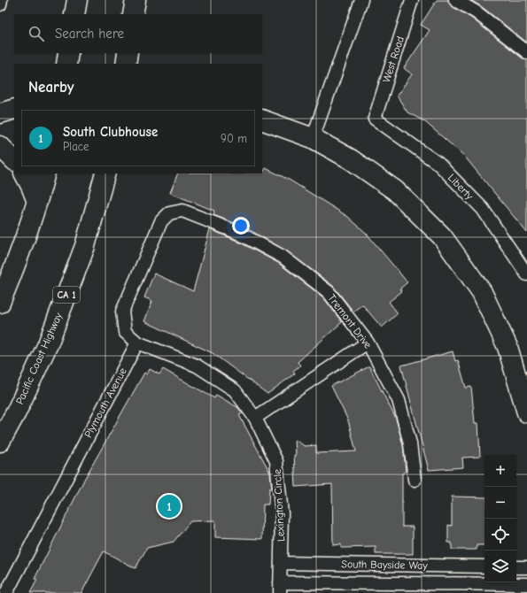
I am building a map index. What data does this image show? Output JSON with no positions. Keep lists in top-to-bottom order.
{
  "streets": {
    "main road": ["CA 1", "Pacific Coast Highway"],
    "lane": [
      "West Road",
      "Liberty",
      "Tremont Drive",
      "Plymouth Avenue",
      "Lexington Circle",
      "South Bayside Way"
    ]
  },
  "crossings": [
    ["West Road", "Liberty"],
    ["Tremont Drive", "Plymouth Avenue"],
    ["Tremont Drive", "Lexington Circle"],
    ["Plymouth Avenue", "Lexington Circle"],
    ["Lexington Circle", "South Bayside Way"]
  ],
  "page": {
    "search": "Search here",
    "heading": "Nearby",
    "list": [
      {
        "mark": "1",
        "name": "South Clubhouse",
        "note": "Place",
        "value": "90 m"
      }
    ],
    "map_buttons": ["+", "−"],
    "pins": "1"
  }
}
